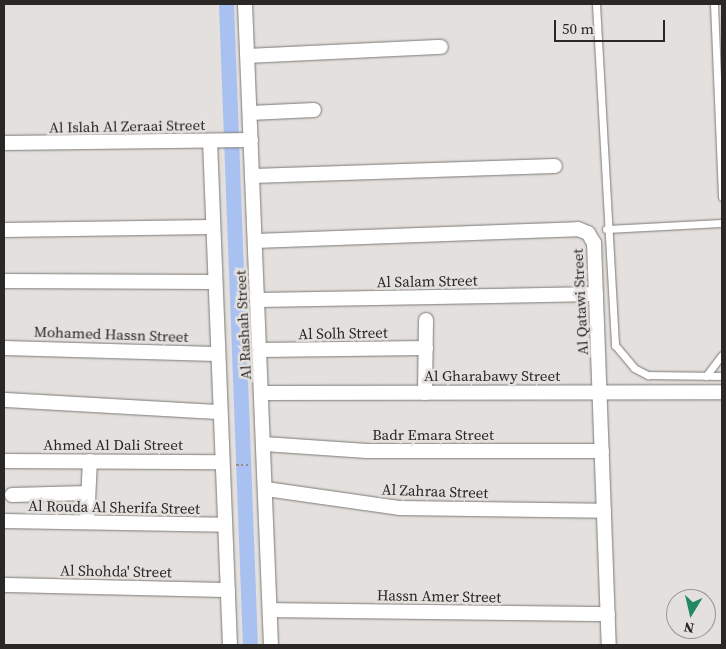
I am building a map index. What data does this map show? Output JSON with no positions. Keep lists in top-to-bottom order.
{
  "streets": {
    "street": [
      "Al Islah Al Zeraai Street",
      "Al Salam Street",
      "Al Qatawi Street",
      "Al Rashah Street",
      "Al Solh Street",
      "Mohamed Hassn Street",
      "Al Gharabawy Street",
      "Badr Emara Street",
      "Ahmed Al Dali Street",
      "Al Zahraa Street",
      "Al Rouda Al Sherifa Street",
      "Al Shohda' Street",
      "Hassn Amer Street"
    ]
  },
  "crossings": [
    ["Al Islah Al Zeraai Street", "Al Rashah Street"],
    ["Al Salam Street", "Al Qatawi Street"],
    ["Al Salam Street", "Al Rashah Street"],
    ["Al Qatawi Street", "Al Rashah Street"],
    ["Al Qatawi Street", "Al Gharabawy Street"],
    ["Al Qatawi Street", "Badr Emara Street"],
    ["Al Qatawi Street", "Al Zahraa Street"],
    ["Al Qatawi Street", "Hassn Amer Street"],
    ["Al Rashah Street", "Al Solh Street"],
    ["Al Rashah Street", "Mohamed Hassn Street"],
    ["Al Rashah Street", "Al Gharabawy Street"],
    ["Al Rashah Street", "Badr Emara Street"],
    ["Al Rashah Street", "Ahmed Al Dali Street"],
    ["Al Rashah Street", "Al Zahraa Street"],
    ["Al Rashah Street", "Al Rouda Al Sherifa Street"],
    ["Al Rashah Street", "Al Shohda' Street"],
    ["Al Rashah Street", "Hassn Amer Street"]
  ],
  "scale_bar": "50 m",
  "north": "bottom"
}
